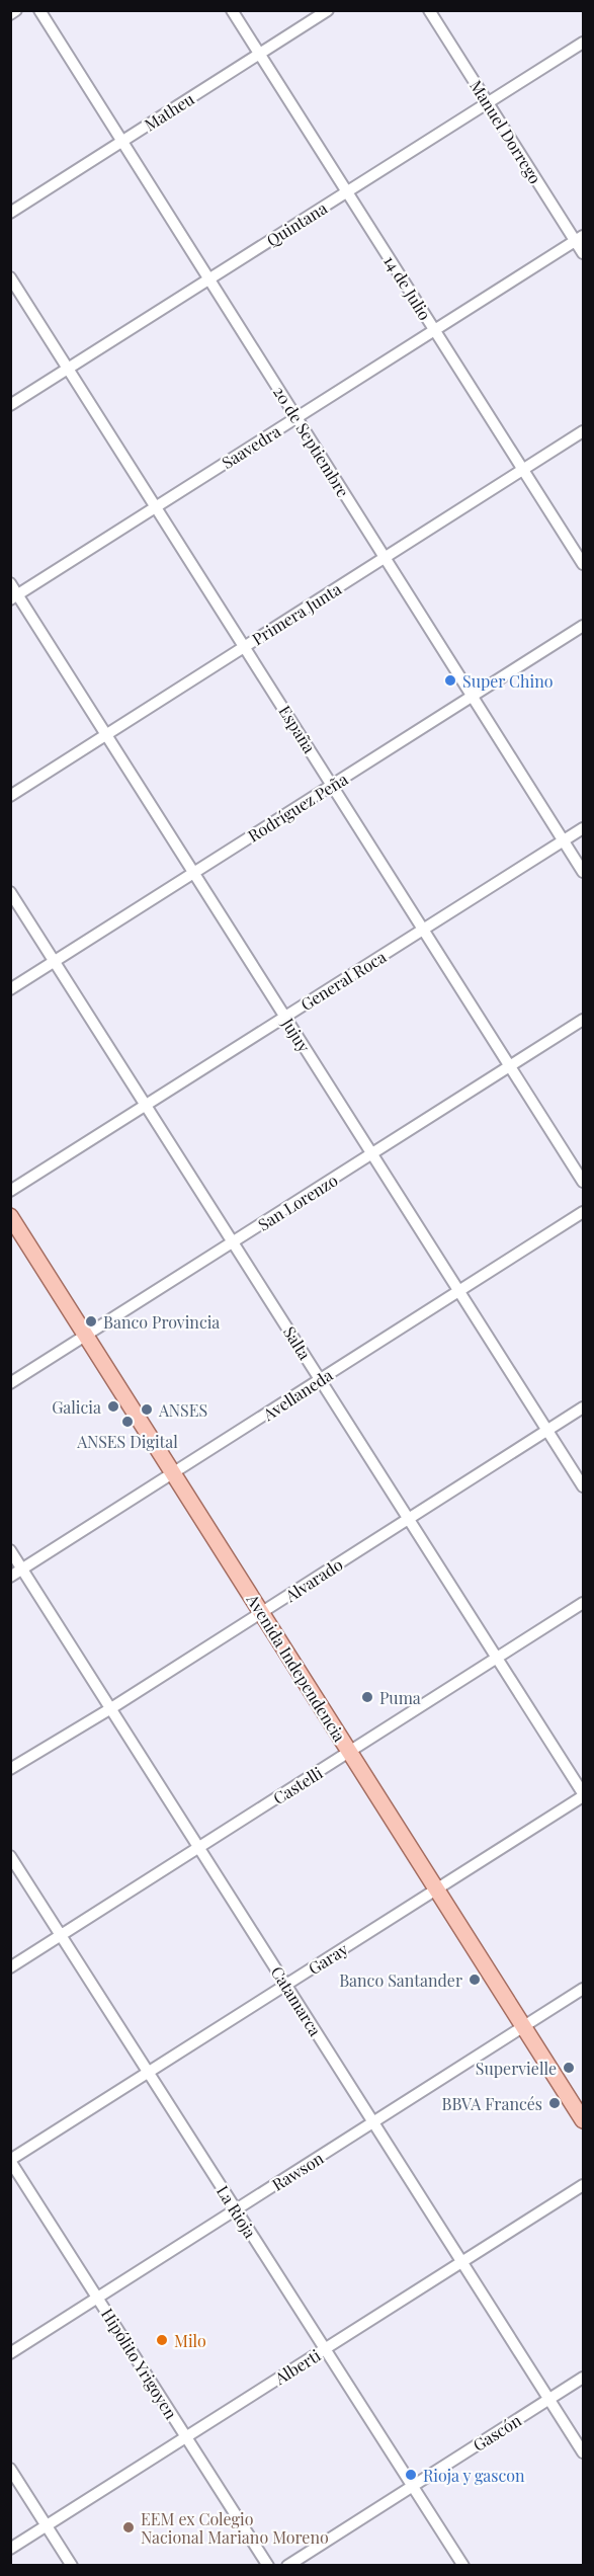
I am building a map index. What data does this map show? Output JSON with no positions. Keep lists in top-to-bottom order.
{
  "streets": {
    "main road": ["Avenida Independencia"],
    "street": [
      "Matheu",
      "Manuel Dorrego",
      "Quintana",
      "14 de Julio",
      "20 de Septiembre",
      "Saavedra",
      "Primera Junta",
      "España",
      "Rodríguez Peña",
      "General Roca",
      "Jujuy",
      "San Lorenzo",
      "Salta",
      "Avellaneda",
      "Alvarado",
      "Castelli",
      "Garay",
      "Catamarca",
      "Rawson",
      "La Rioja",
      "Hipólito Yrigoyen",
      "Alberti",
      "Gascón"
    ]
  },
  "crossings": [
    ["Matheu", "14 de Julio"],
    ["Matheu", "20 de Septiembre"],
    ["Manuel Dorrego", "Quintana"],
    ["Manuel Dorrego", "Saavedra"],
    ["Quintana", "14 de Julio"],
    ["Quintana", "20 de Septiembre"],
    ["Quintana", "España"],
    ["14 de Julio", "Saavedra"],
    ["14 de Julio", "Primera Junta"],
    ["20 de Septiembre", "Saavedra"],
    ["20 de Septiembre", "Primera Junta"],
    ["20 de Septiembre", "Rodríguez Peña"],
    ["20 de Septiembre", "General Roca"],
    ["Saavedra", "España"],
    ["Saavedra", "Jujuy"],
    ["Primera Junta", "España"],
    ["Primera Junta", "Jujuy"],
    ["España", "Rodríguez Peña"],
    ["España", "General Roca"],
    ["España", "San Lorenzo"],
    ["Rodríguez Peña", "Jujuy"],
    ["Rodríguez Peña", "Salta"],
    ["General Roca", "Jujuy"],
    ["General Roca", "Salta"],
    ["Jujuy", "San Lorenzo"],
    ["Jujuy", "Avellaneda"],
    ["Jujuy", "Alvarado"],
    ["San Lorenzo", "Salta"],
    ["San Lorenzo", "Avenida Independencia"],
    ["Salta", "Avellaneda"],
    ["Salta", "Alvarado"],
    ["Salta", "Castelli"],
    ["Salta", "Garay"],
    ["Avellaneda", "Avenida Independencia"],
    ["Avellaneda", "Catamarca"],
    ["Alvarado", "Avenida Independencia"],
    ["Alvarado", "Catamarca"],
    ["Avenida Independencia", "Castelli"],
    ["Avenida Independencia", "Garay"],
    ["Avenida Independencia", "Rawson"],
    ["Castelli", "Catamarca"],
    ["Castelli", "La Rioja"],
    ["Garay", "Catamarca"],
    ["Garay", "La Rioja"],
    ["Garay", "Hipólito Yrigoyen"],
    ["Catamarca", "Rawson"],
    ["Catamarca", "Alberti"],
    ["Catamarca", "Gascón"],
    ["Rawson", "La Rioja"],
    ["Rawson", "Hipólito Yrigoyen"],
    ["La Rioja", "Alberti"],
    ["La Rioja", "Gascón"],
    ["Hipólito Yrigoyen", "Alberti"]
  ],
  "places": [
    "Super Chino",
    "Banco Provincia",
    "Galicia",
    "ANSES",
    "ANSES Digital",
    "Puma",
    "Banco Santander",
    "Supervielle",
    "BBVA Francés",
    "Milo",
    "Rioja y gascon",
    "EEM ex Colegio Nacional Mariano Moreno"
  ]
}
